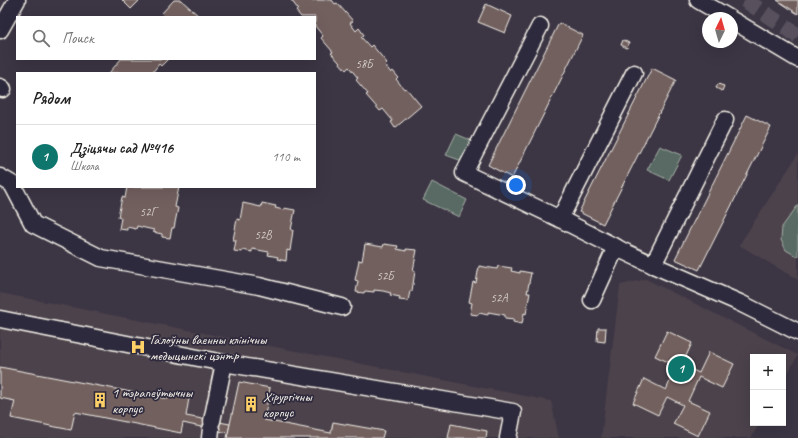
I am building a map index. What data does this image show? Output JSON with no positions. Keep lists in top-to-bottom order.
{
  "places": {
    "hospital": ["Галоўны ваенны клінічны медыцынскі цэнтр"],
    "building": ["1 тэрапеўтычны корпус", "Хірургічны корпус"]
  },
  "house_numbers": [
    "58Б",
    "52Г",
    "52В",
    "52Б",
    "52А"
  ],
  "north": "top",
  "page": {
    "search": "Поиск",
    "heading": "Рядом",
    "list": [
      {
        "mark": "1",
        "name": "Дзіцячы сад №416",
        "note": "Школа",
        "value": "110 m"
      }
    ],
    "map_buttons": ["+", "−"],
    "pins": "1"
  }
}
